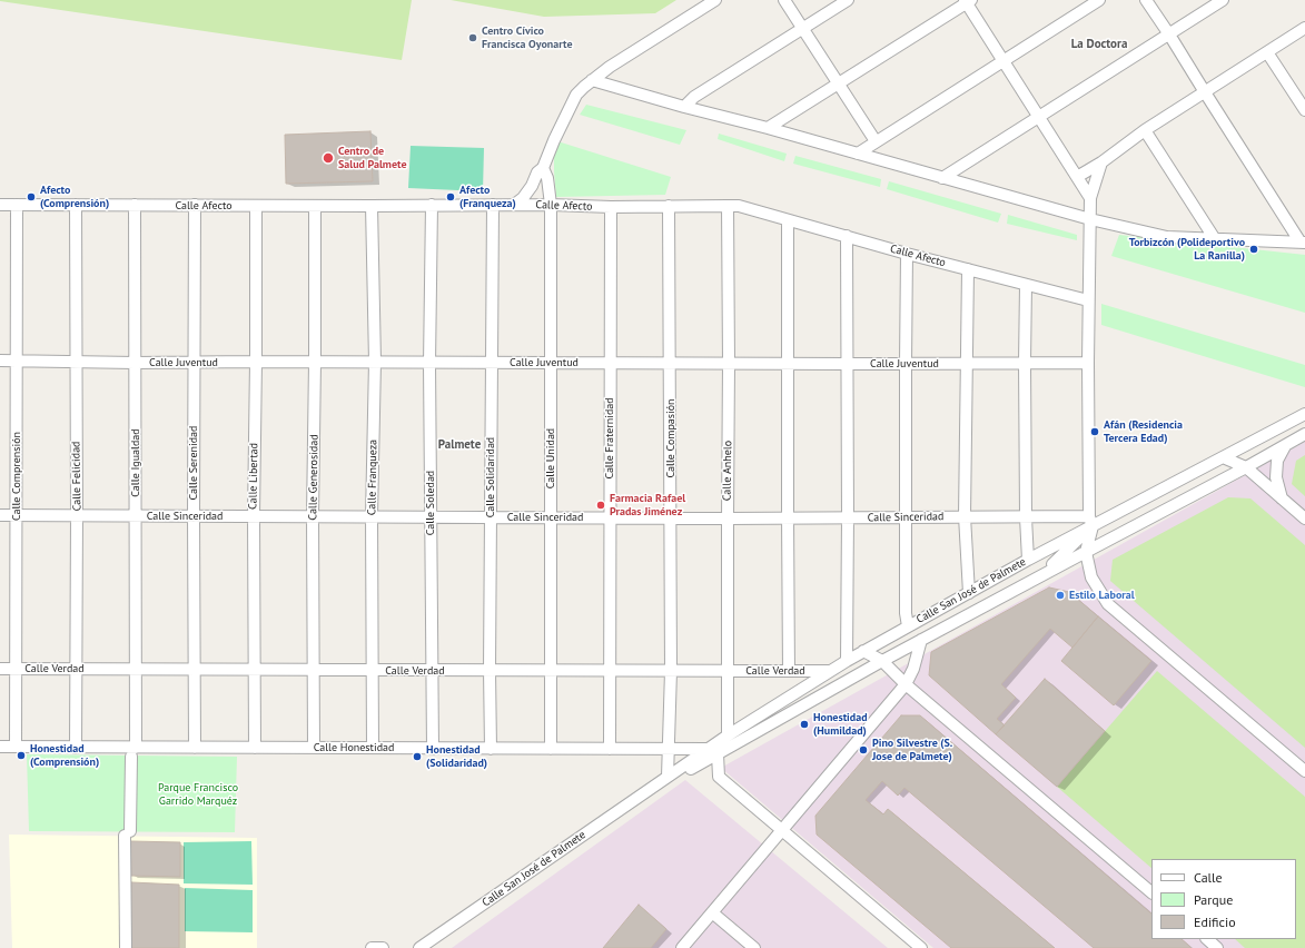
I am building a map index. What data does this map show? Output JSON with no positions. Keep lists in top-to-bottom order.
{
  "streets": {
    "street": [
      "Calle Afecto",
      "Calle Juventud",
      "Calle Fraternidad",
      "Calle Compasión",
      "Calle Unidad",
      "Calle Igualdad",
      "Calle Serenidad",
      "Calle Anhelo",
      "Calle Comprensión",
      "Calle Felicidad",
      "Calle Libertad",
      "Calle Generosidad",
      "Calle Franqueza",
      "Calle Solidaridad",
      "Calle Soledad",
      "Calle Sinceridad",
      "Calle San José de Palmete",
      "Calle Verdad",
      "Calle Honestidad"
    ]
  },
  "crossings": [
    ["Calle Afecto", "Calle Fraternidad"],
    ["Calle Afecto", "Calle Compasión"],
    ["Calle Afecto", "Calle Unidad"],
    ["Calle Afecto", "Calle Igualdad"],
    ["Calle Afecto", "Calle Serenidad"],
    ["Calle Afecto", "Calle Anhelo"],
    ["Calle Afecto", "Calle Comprensión"],
    ["Calle Afecto", "Calle Felicidad"],
    ["Calle Afecto", "Calle Libertad"],
    ["Calle Afecto", "Calle Generosidad"],
    ["Calle Afecto", "Calle Franqueza"],
    ["Calle Afecto", "Calle Solidaridad"],
    ["Calle Afecto", "Calle Soledad"],
    ["Calle Juventud", "Calle Fraternidad"],
    ["Calle Juventud", "Calle Compasión"],
    ["Calle Juventud", "Calle Unidad"],
    ["Calle Juventud", "Calle Igualdad"],
    ["Calle Juventud", "Calle Serenidad"],
    ["Calle Juventud", "Calle Anhelo"],
    ["Calle Juventud", "Calle Comprensión"],
    ["Calle Juventud", "Calle Felicidad"],
    ["Calle Juventud", "Calle Libertad"],
    ["Calle Juventud", "Calle Generosidad"],
    ["Calle Juventud", "Calle Franqueza"],
    ["Calle Juventud", "Calle Solidaridad"],
    ["Calle Juventud", "Calle Soledad"],
    ["Calle Fraternidad", "Calle Sinceridad"],
    ["Calle Fraternidad", "Calle Verdad"],
    ["Calle Fraternidad", "Calle Honestidad"],
    ["Calle Compasión", "Calle Sinceridad"],
    ["Calle Compasión", "Calle San José de Palmete"],
    ["Calle Compasión", "Calle Verdad"],
    ["Calle Compasión", "Calle Honestidad"],
    ["Calle Unidad", "Calle Sinceridad"],
    ["Calle Unidad", "Calle Verdad"],
    ["Calle Unidad", "Calle Honestidad"],
    ["Calle Igualdad", "Calle Sinceridad"],
    ["Calle Igualdad", "Calle Verdad"],
    ["Calle Igualdad", "Calle Honestidad"],
    ["Calle Serenidad", "Calle Sinceridad"],
    ["Calle Serenidad", "Calle Verdad"],
    ["Calle Serenidad", "Calle Honestidad"],
    ["Calle Anhelo", "Calle Sinceridad"],
    ["Calle Anhelo", "Calle San José de Palmete"],
    ["Calle Anhelo", "Calle Verdad"],
    ["Calle Comprensión", "Calle Sinceridad"],
    ["Calle Comprensión", "Calle Verdad"],
    ["Calle Comprensión", "Calle Honestidad"],
    ["Calle Felicidad", "Calle Sinceridad"],
    ["Calle Felicidad", "Calle Verdad"],
    ["Calle Felicidad", "Calle Honestidad"],
    ["Calle Libertad", "Calle Sinceridad"],
    ["Calle Libertad", "Calle Verdad"],
    ["Calle Libertad", "Calle Honestidad"],
    ["Calle Generosidad", "Calle Sinceridad"],
    ["Calle Generosidad", "Calle Verdad"],
    ["Calle Generosidad", "Calle Honestidad"],
    ["Calle Franqueza", "Calle Sinceridad"],
    ["Calle Franqueza", "Calle Verdad"],
    ["Calle Franqueza", "Calle Honestidad"],
    ["Calle Solidaridad", "Calle Sinceridad"],
    ["Calle Solidaridad", "Calle Verdad"],
    ["Calle Solidaridad", "Calle Honestidad"],
    ["Calle Soledad", "Calle Sinceridad"],
    ["Calle Soledad", "Calle Verdad"],
    ["Calle Soledad", "Calle Honestidad"],
    ["Calle Sinceridad", "Calle San José de Palmete"],
    ["Calle San José de Palmete", "Calle Verdad"],
    ["Calle San José de Palmete", "Calle Honestidad"]
  ],
  "districts": ["La Doctora", "Palmete"],
  "parks": ["Parque Francisco Garrido Marquéz"],
  "places": [
    "Centro Cívico Francisca Oyonarte",
    "Centro de Salud Palmete",
    "Afecto (Comprensión)",
    "Afecto (Franqueza)",
    "Torbizcón (Polideportivo La Ranilla)",
    "Afán (Residencia Tercera Edad)",
    "Farmacia Rafael Pradas Jiménez",
    "Estilo Laboral",
    "Honestidad (Humildad)",
    "Pino Silvestre (S. Jose de Palmete)",
    "Honestidad (Comprensión)",
    "Honestidad (Solidaridad)"
  ],
  "legend": ["Calle", "Parque", "Edificio"]
}
